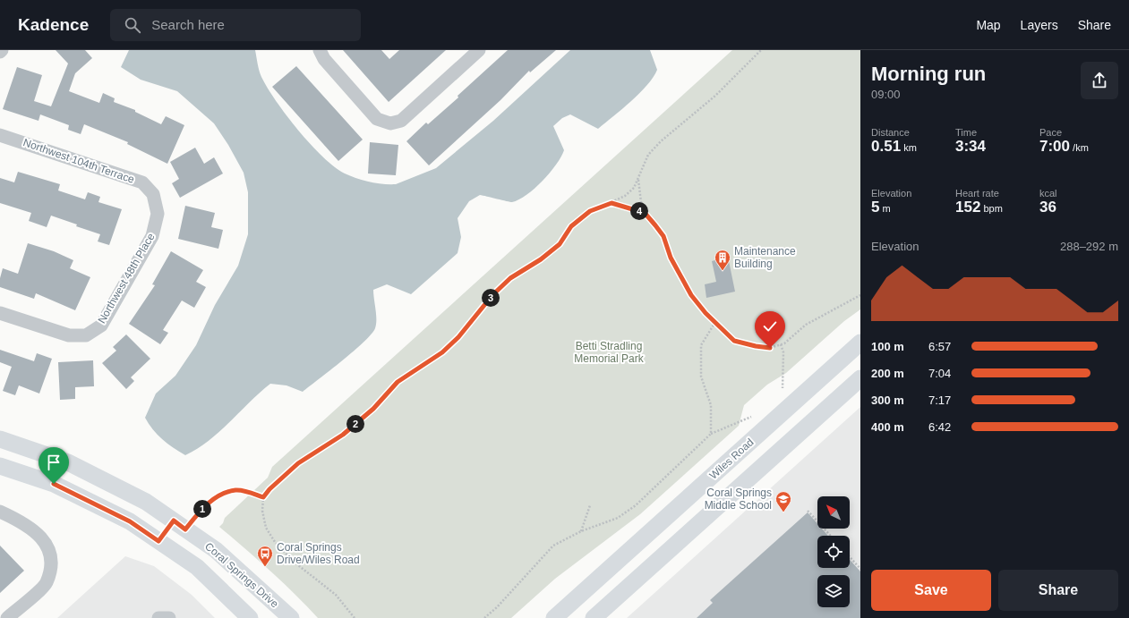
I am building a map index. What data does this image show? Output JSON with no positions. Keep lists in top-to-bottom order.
{
  "streets": {
    "main road": ["Wiles Road", "Coral Springs Drive"],
    "street": ["Northwest 104th Terrace", "Northwest 48th Place"]
  },
  "crossings": [
    ["Northwest 104th Terrace", "Northwest 48th Place"]
  ],
  "parks": ["Betti Stradling Memorial Park"],
  "places": {
    "building": ["Maintenance Building"],
    "school or university": ["Coral Springs Middle School"],
    "bus stop": ["Coral Springs Drive/Wiles Road"]
  },
  "north": "top left",
  "page": {
    "header": "Kadence",
    "search": "Search here",
    "nav": ["Map", "Layers", "Share"],
    "heading": ["Morning run", "09:00"],
    "stats": [
      ["Distance", "0.51 km"],
      ["Time", "3:34"],
      ["Pace", "7:00 /km"],
      ["Elevation", "5 m"],
      ["Heart rate", "152 bpm"],
      ["kcal", "36"]
    ],
    "pins": [
      "4",
      "3",
      "2",
      "1"
    ],
    "chart": ["Elevation", "288–292 m"],
    "list": [
      {
        "name": "100 m",
        "note": "6:57"
      },
      {
        "name": "200 m",
        "note": "7:04"
      },
      {
        "name": "300 m",
        "note": "7:17"
      },
      {
        "name": "400 m",
        "note": "6:42"
      }
    ],
    "buttons": ["Save", "Share"]
  }
}
